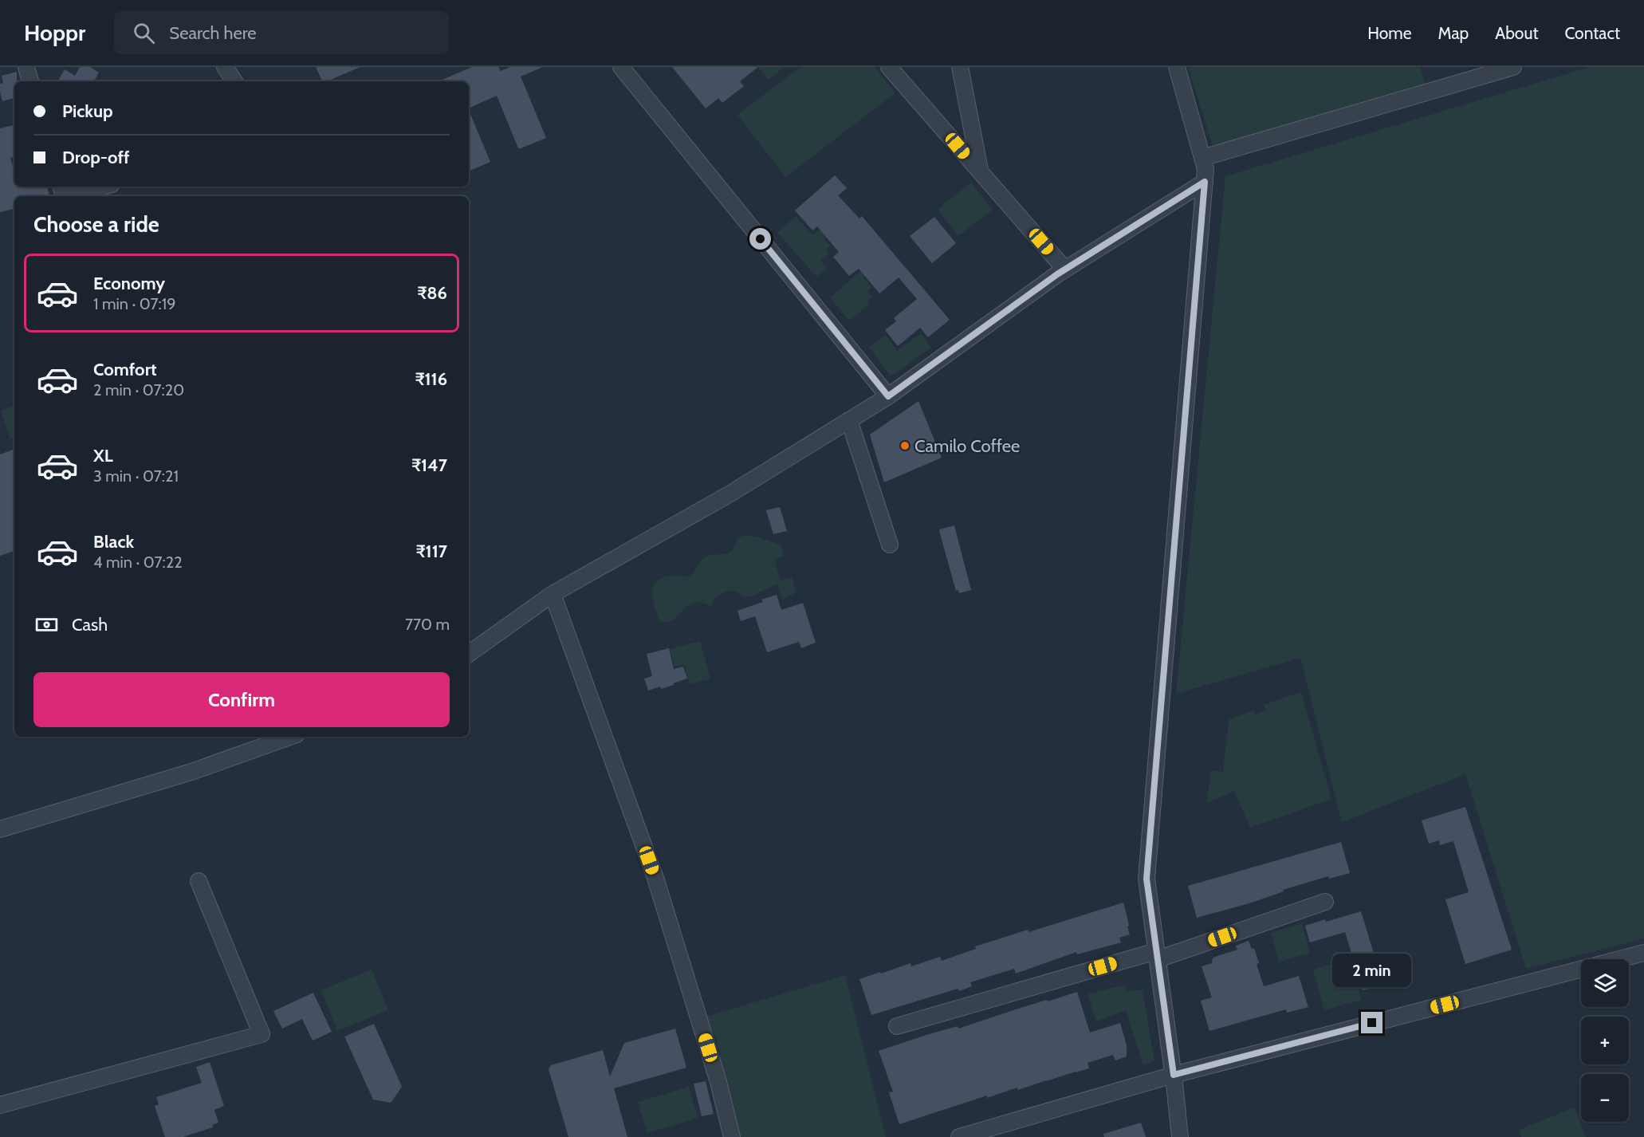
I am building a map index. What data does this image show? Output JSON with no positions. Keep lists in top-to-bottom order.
{
  "places": ["Camilo Coffee"],
  "page": {
    "header": "Hoppr",
    "search": "Search here",
    "nav": [
      "Home",
      "Map",
      "About",
      "Contact"
    ],
    "banner": ["Pickup", "Drop-off"],
    "heading": "Choose a ride",
    "list": [
      {
        "name": "Economy",
        "note": "1 min · 07:19",
        "value": "₹86"
      },
      {
        "name": "Comfort",
        "note": "2 min · 07:20",
        "value": "₹116"
      },
      {
        "name": "XL",
        "note": "3 min · 07:21",
        "value": "₹147"
      },
      {
        "name": "Black",
        "note": "4 min · 07:22",
        "value": "₹117"
      }
    ],
    "pay": ["Cash", "770 m"],
    "buttons": "Confirm",
    "bubble": "2 min",
    "map_buttons": ["+", "−"]
  }
}
